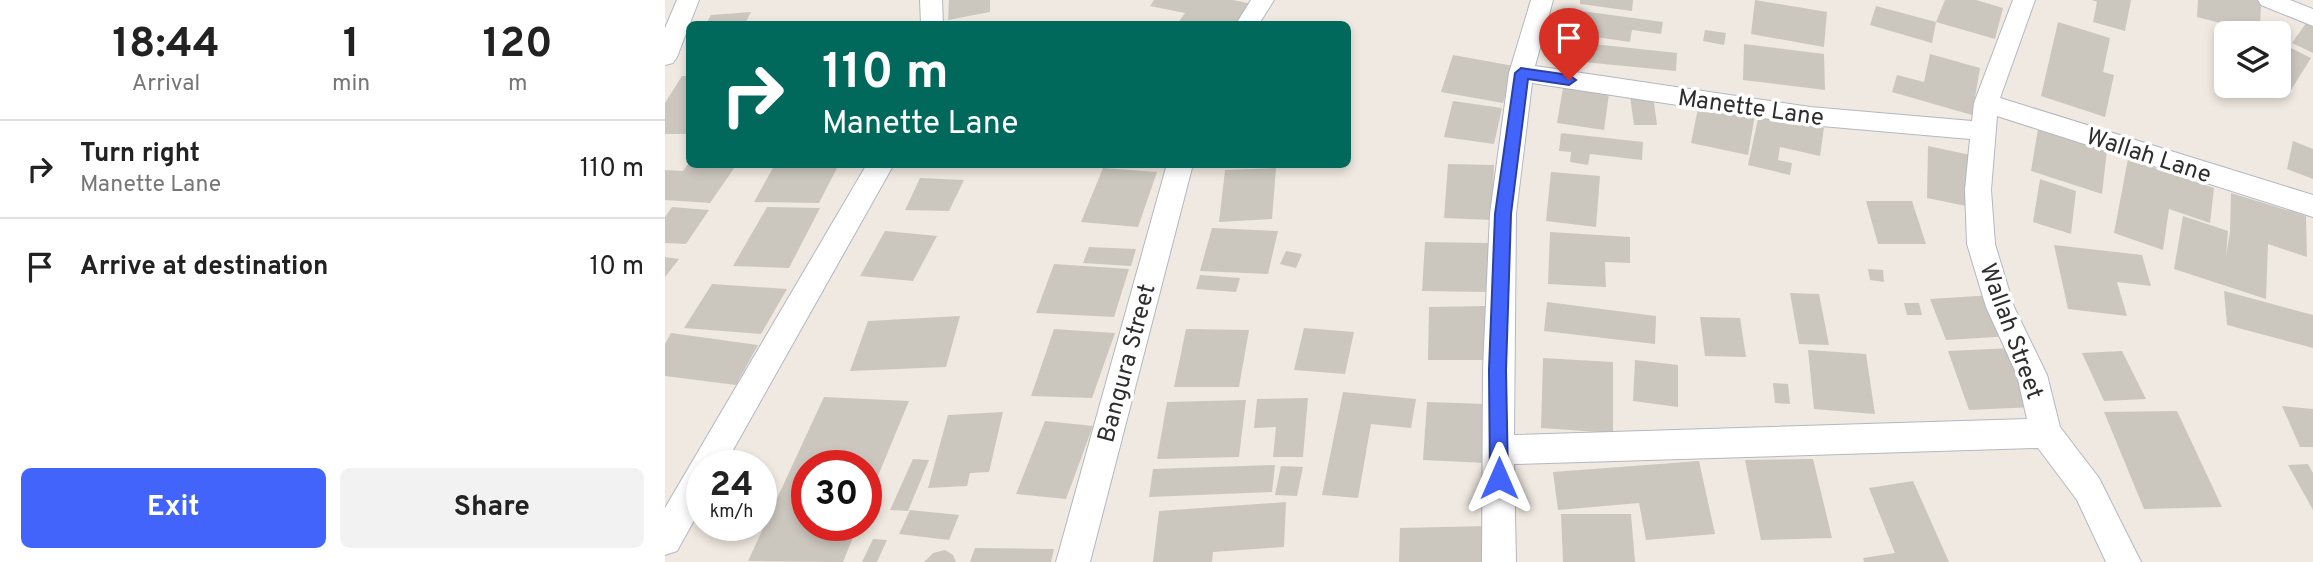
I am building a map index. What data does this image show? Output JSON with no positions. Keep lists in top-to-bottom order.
{
  "streets": {
    "street": [
      "Manette Lane",
      "Wallah Lane",
      "Wallah Street",
      "Bangura Street"
    ]
  },
  "crossings": [
    ["Manette Lane", "Wallah Street"],
    ["Wallah Lane", "Wallah Street"]
  ],
  "page": {
    "eta": [
      "18:44",
      "Arrival",
      "1",
      "min",
      "120",
      "m"
    ],
    "turn": ["110 m", "Manette Lane"],
    "list": [
      {
        "name": "Turn right",
        "note": "Manette Lane",
        "value": "110 m"
      },
      {
        "name": "Arrive at destination",
        "value": "10 m"
      }
    ],
    "speed": "24 km/h",
    "limit": "30",
    "buttons": ["Exit", "Share"]
  }
}
